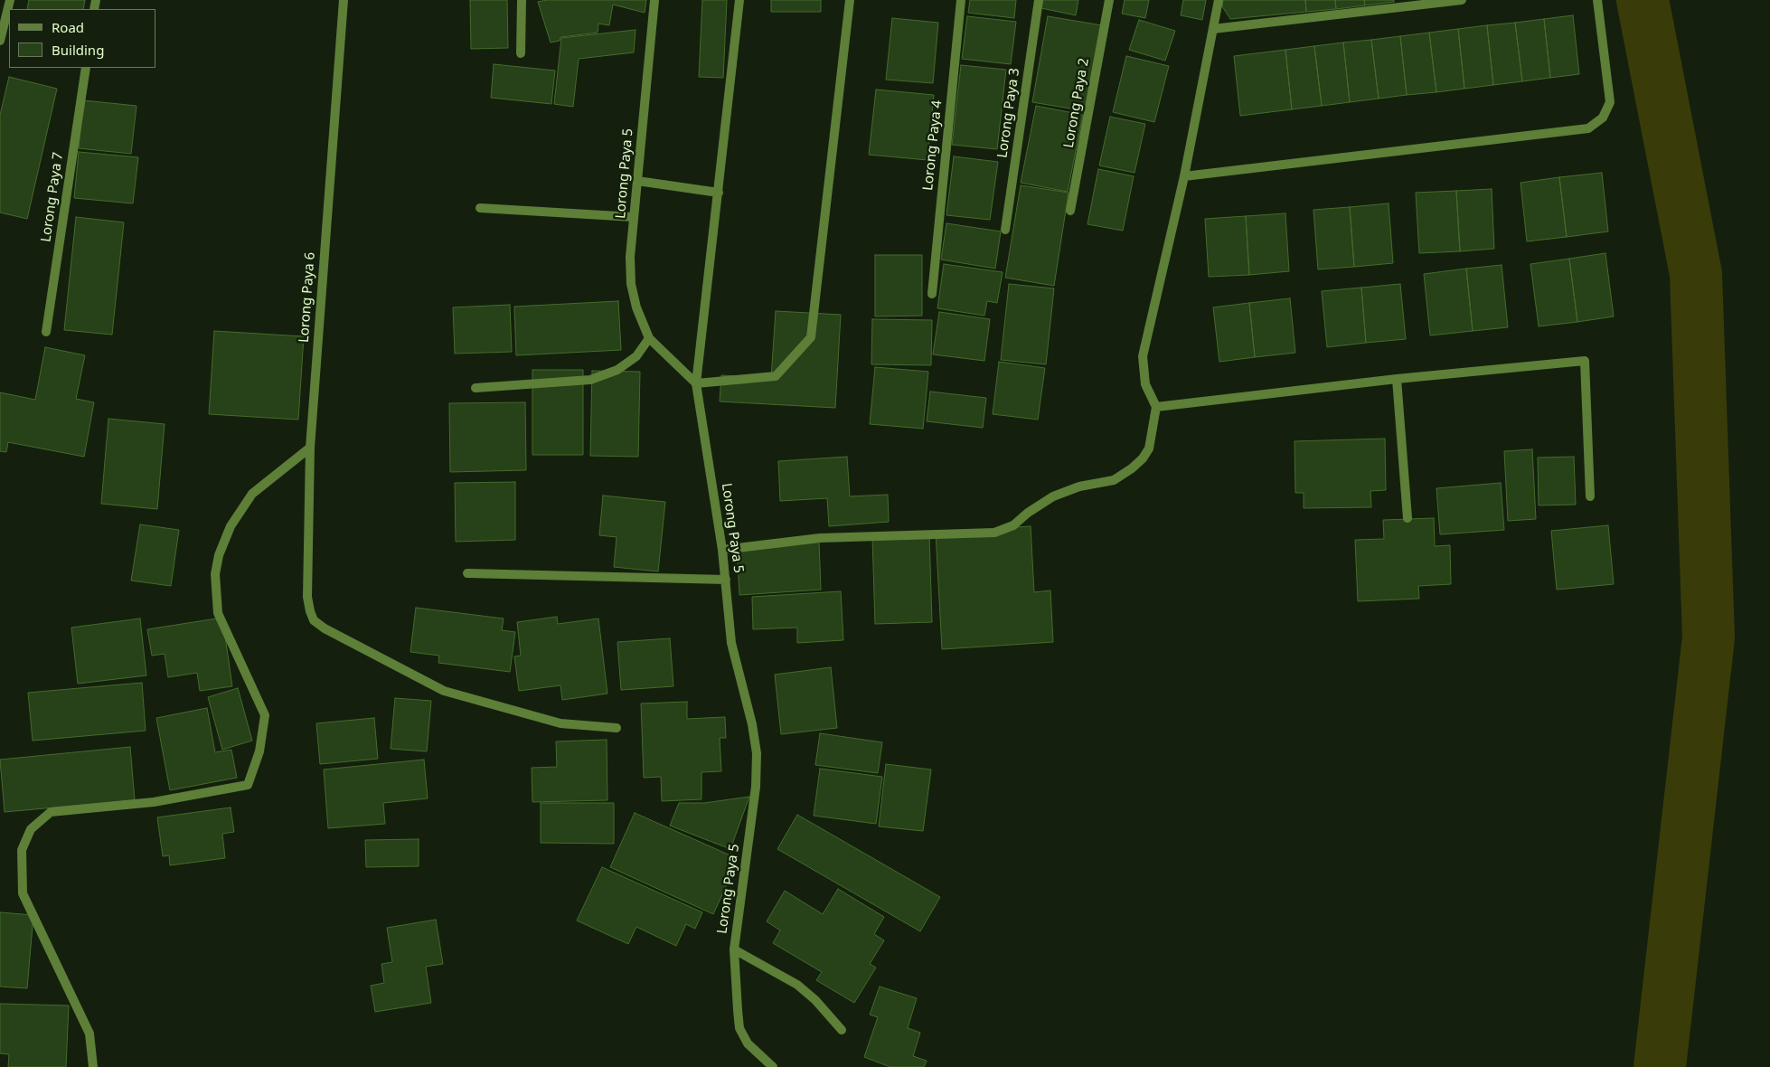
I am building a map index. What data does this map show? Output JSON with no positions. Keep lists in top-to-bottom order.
{
  "streets": {
    "street": [
      "Lorong Paya 2",
      "Lorong Paya 3",
      "Lorong Paya 4",
      "Lorong Paya 5",
      "Lorong Paya 7",
      "Lorong Paya 6"
    ]
  },
  "legend": ["Road", "Building"]
}
